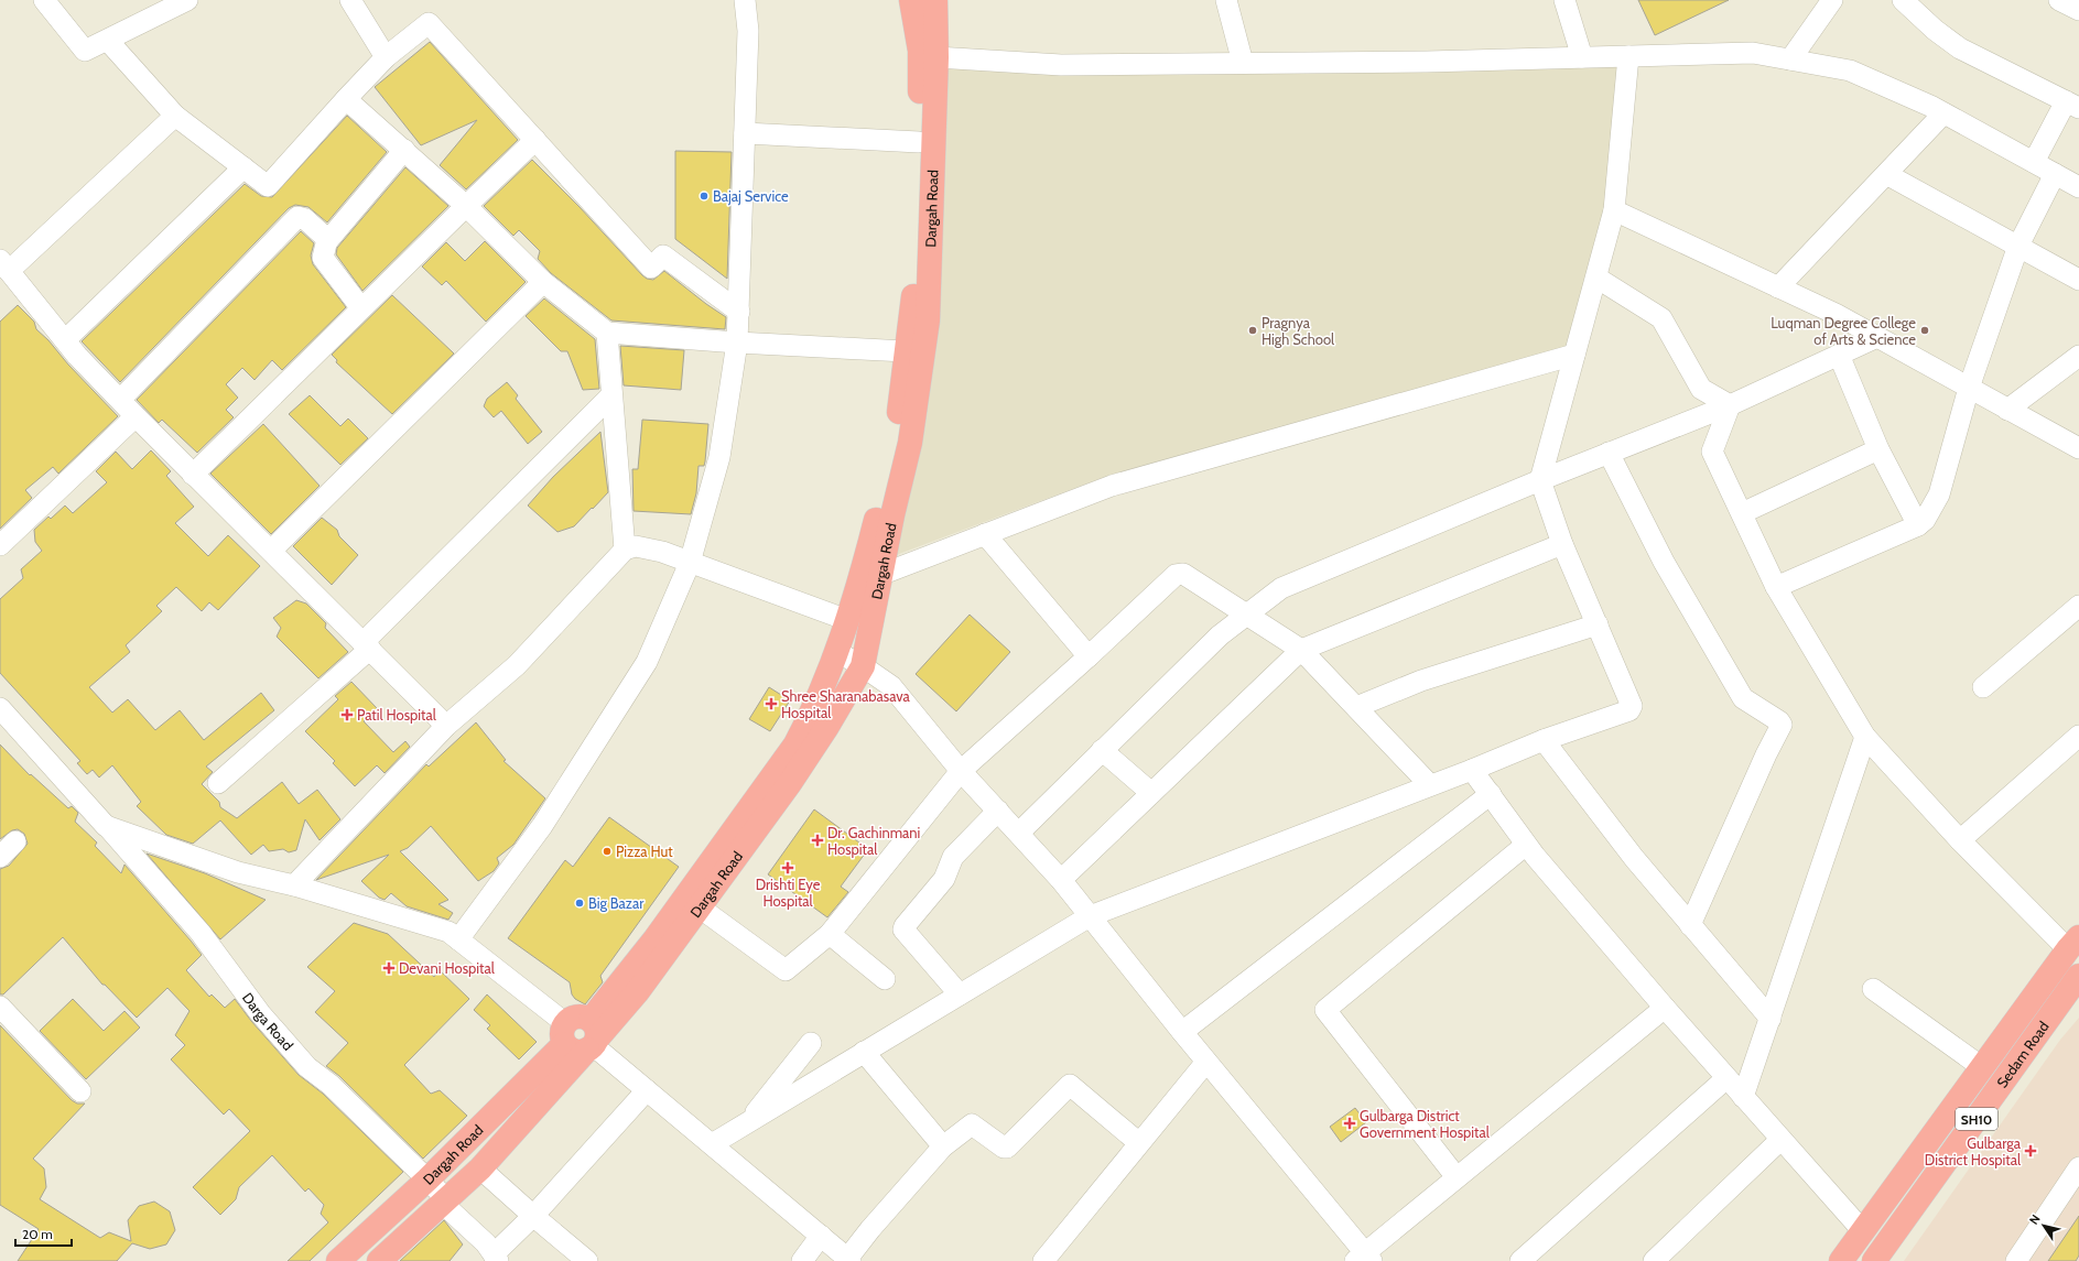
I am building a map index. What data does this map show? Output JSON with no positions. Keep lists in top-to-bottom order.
{
  "streets": {
    "main road": ["Dargah Road", "Sedam Road", "SH10"],
    "street": ["Darga Road"]
  },
  "crossings": [
    ["Dargah Road", "Darga Road"],
    ["Sedam Road", "SH10"]
  ],
  "places": {
    "other": [
      "Bajaj Service",
      "Pragnya High School",
      "Luqman Degree College of Arts & Science",
      "Pizza Hut",
      "Big Bazar"
    ],
    "health": [
      "Shree Sharanabasava Hospital",
      "Patil Hospital",
      "Dr. Gachinmani Hospital",
      "Drishti Eye Hospital",
      "Devani Hospital",
      "Gulbarga District Government Hospital",
      "Gulbarga District Hospital"
    ]
  },
  "scale_bar": "20 m",
  "north": "top left"
}
